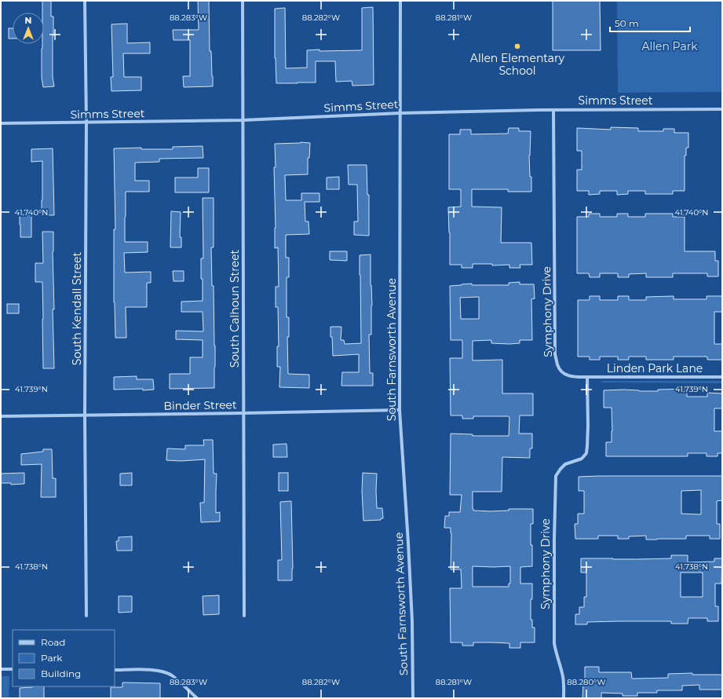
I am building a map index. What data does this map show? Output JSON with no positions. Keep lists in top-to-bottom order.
{
  "streets": {
    "street": [
      "Simms Street",
      "South Kendall Street",
      "South Calhoun Street",
      "Symphony Drive",
      "South Farnsworth Avenue",
      "Linden Park Lane",
      "Binder Street"
    ]
  },
  "crossings": [
    ["Simms Street", "South Kendall Street"],
    ["Simms Street", "South Calhoun Street"],
    ["Simms Street", "Symphony Drive"],
    ["Simms Street", "South Farnsworth Avenue"],
    ["South Kendall Street", "Binder Street"],
    ["South Calhoun Street", "Binder Street"],
    ["Symphony Drive", "Linden Park Lane"],
    ["South Farnsworth Avenue", "Binder Street"]
  ],
  "parks": ["Allen Park"],
  "places": ["Allen Elementary School"],
  "legend": ["Road", "Park", "Building"],
  "scale_bar": "50 m",
  "north": "top",
  "coordinates": [
    "88.283°W",
    "88.282°W",
    "88.281°W",
    "41.740°N",
    "41.739°N",
    "41.738°N",
    "88.280°W"
  ]
}
